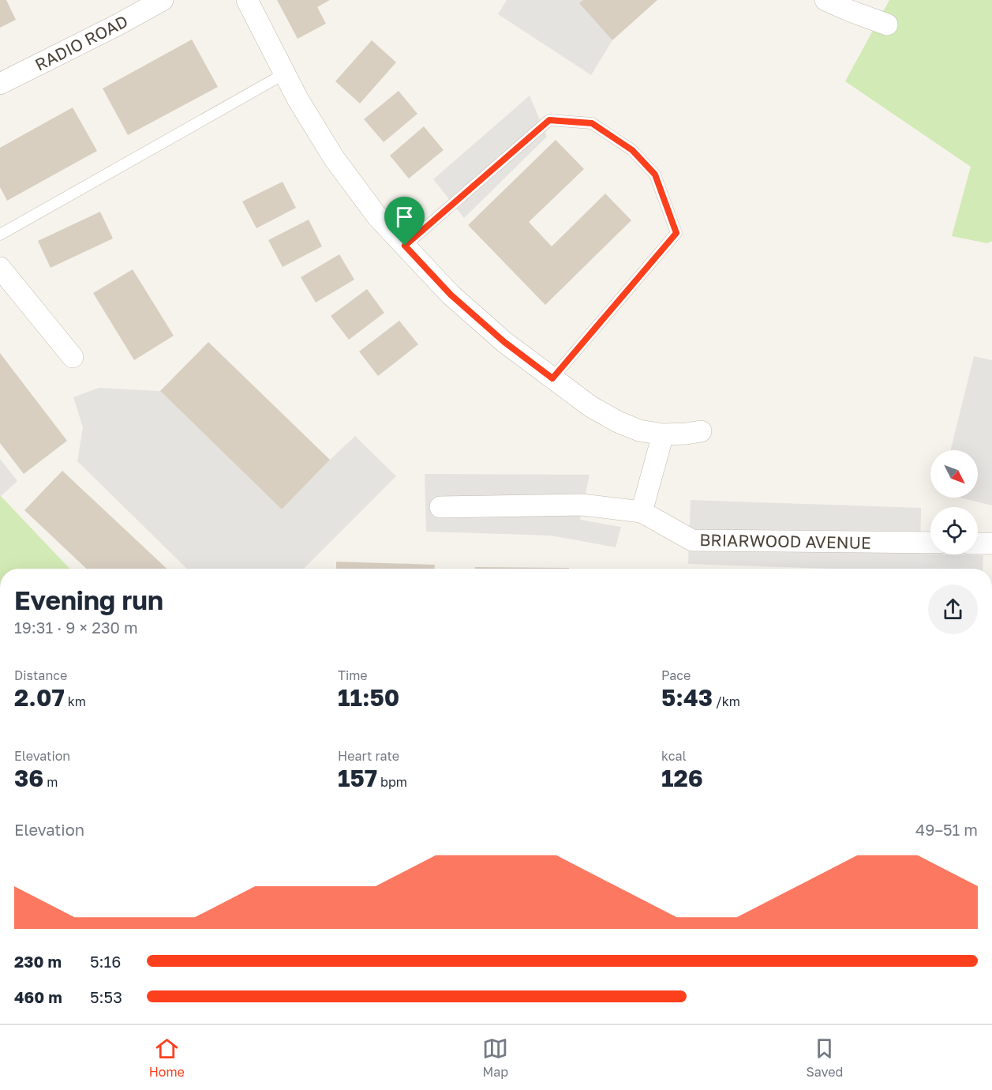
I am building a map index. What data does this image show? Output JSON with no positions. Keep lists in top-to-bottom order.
{
  "streets": {
    "street": ["RADIO ROAD", "BRIARWOOD AVENUE"]
  },
  "north": "bottom right",
  "page": {
    "heading": ["Evening run", "19:31 · 9 × 230 m"],
    "stats": [
      ["Distance", "2.07 km"],
      ["Time", "11:50"],
      ["Pace", "5:43 /km"],
      ["Elevation", "36 m"],
      ["Heart rate", "157 bpm"],
      ["kcal", "126"]
    ],
    "chart": ["Elevation", "49–51 m"],
    "list": [
      {
        "name": "230 m",
        "note": "5:16"
      },
      {
        "name": "460 m",
        "note": "5:53"
      }
    ],
    "tabs": ["Home", "Map", "Saved"]
  }
}
